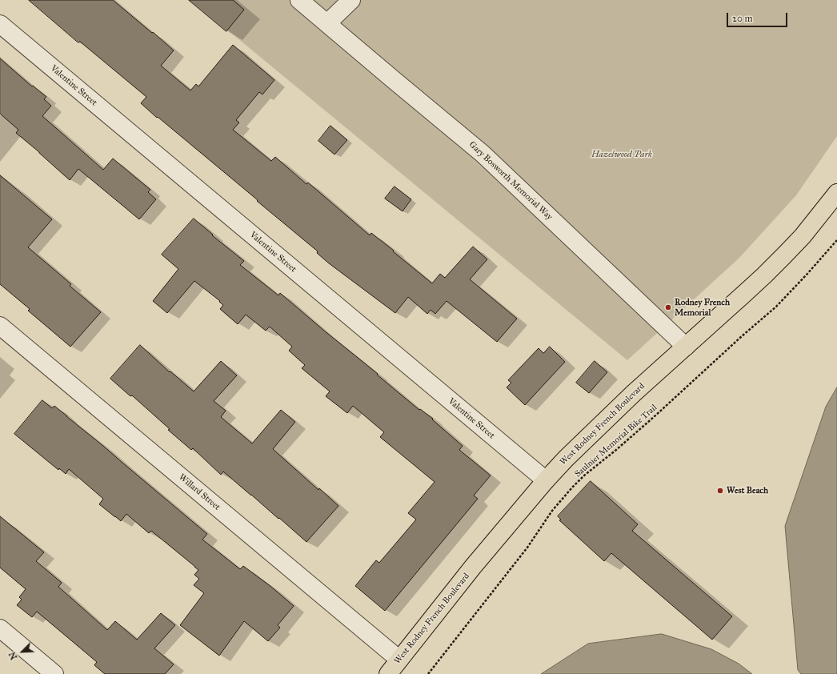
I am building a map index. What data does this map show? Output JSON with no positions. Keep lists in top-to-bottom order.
{
  "streets": {
    "main road": ["West Rodney French Boulevard"],
    "street": ["Valentine Street", "Gary Bosworth Memorial Way", "Willard Street"],
    "path": ["Saulnier Memorial Bike Trail"]
  },
  "crossings": [
    ["Valentine Street", "West Rodney French Boulevard"],
    ["Gary Bosworth Memorial Way", "West Rodney French Boulevard"],
    ["West Rodney French Boulevard", "Willard Street"]
  ],
  "parks": ["Hazelwood Park"],
  "places": ["Rodney French Memorial", "West Beach"],
  "scale_bar": "20 m",
  "north": "bottom left"
}
